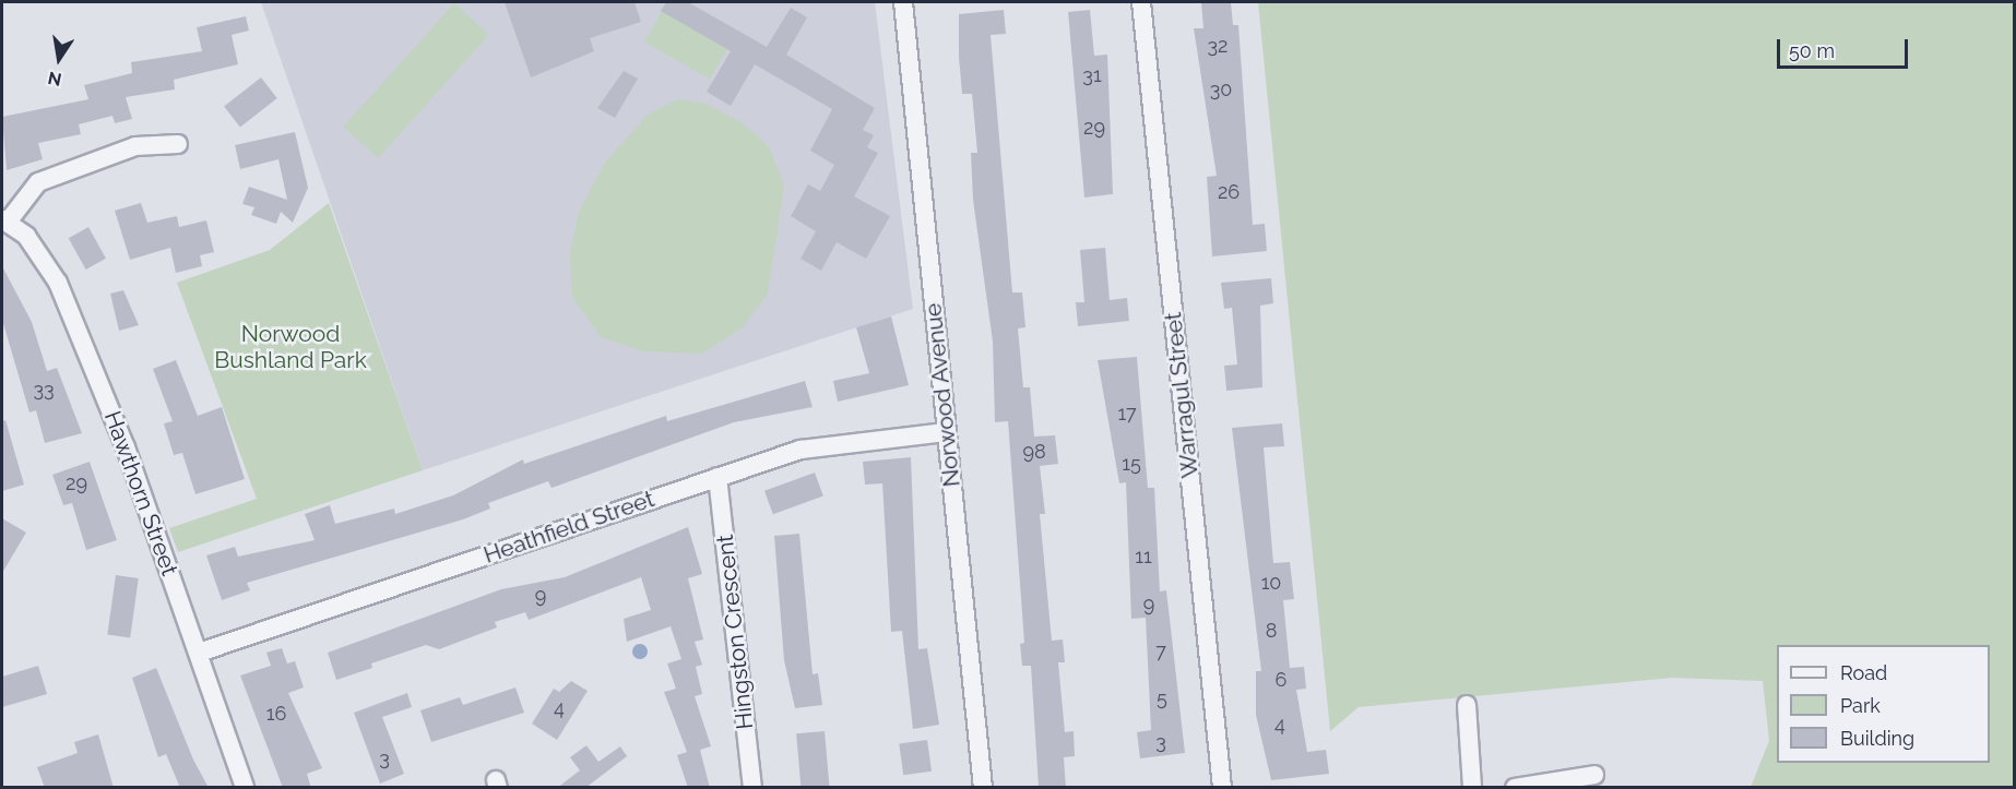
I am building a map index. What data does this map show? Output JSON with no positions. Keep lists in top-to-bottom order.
{
  "streets": {
    "street": [
      "Norwood Avenue",
      "Warragul Street",
      "Hawthorn Street",
      "Heathfield Street",
      "Hingston Crescent"
    ]
  },
  "crossings": [
    ["Norwood Avenue", "Heathfield Street"],
    ["Hawthorn Street", "Heathfield Street"],
    ["Heathfield Street", "Hingston Crescent"]
  ],
  "parks": ["Norwood Bushland Park"],
  "house_numbers": [
    "32",
    "31",
    "30",
    "29",
    "26",
    "33",
    "17",
    "98",
    "15",
    "29",
    "11",
    "10",
    "9",
    "9",
    "8",
    "7",
    "6",
    "5",
    "4",
    "16",
    "4",
    "3",
    "3"
  ],
  "legend": ["Road", "Park", "Building"],
  "scale_bar": "50 m",
  "north": "bottom"
}
